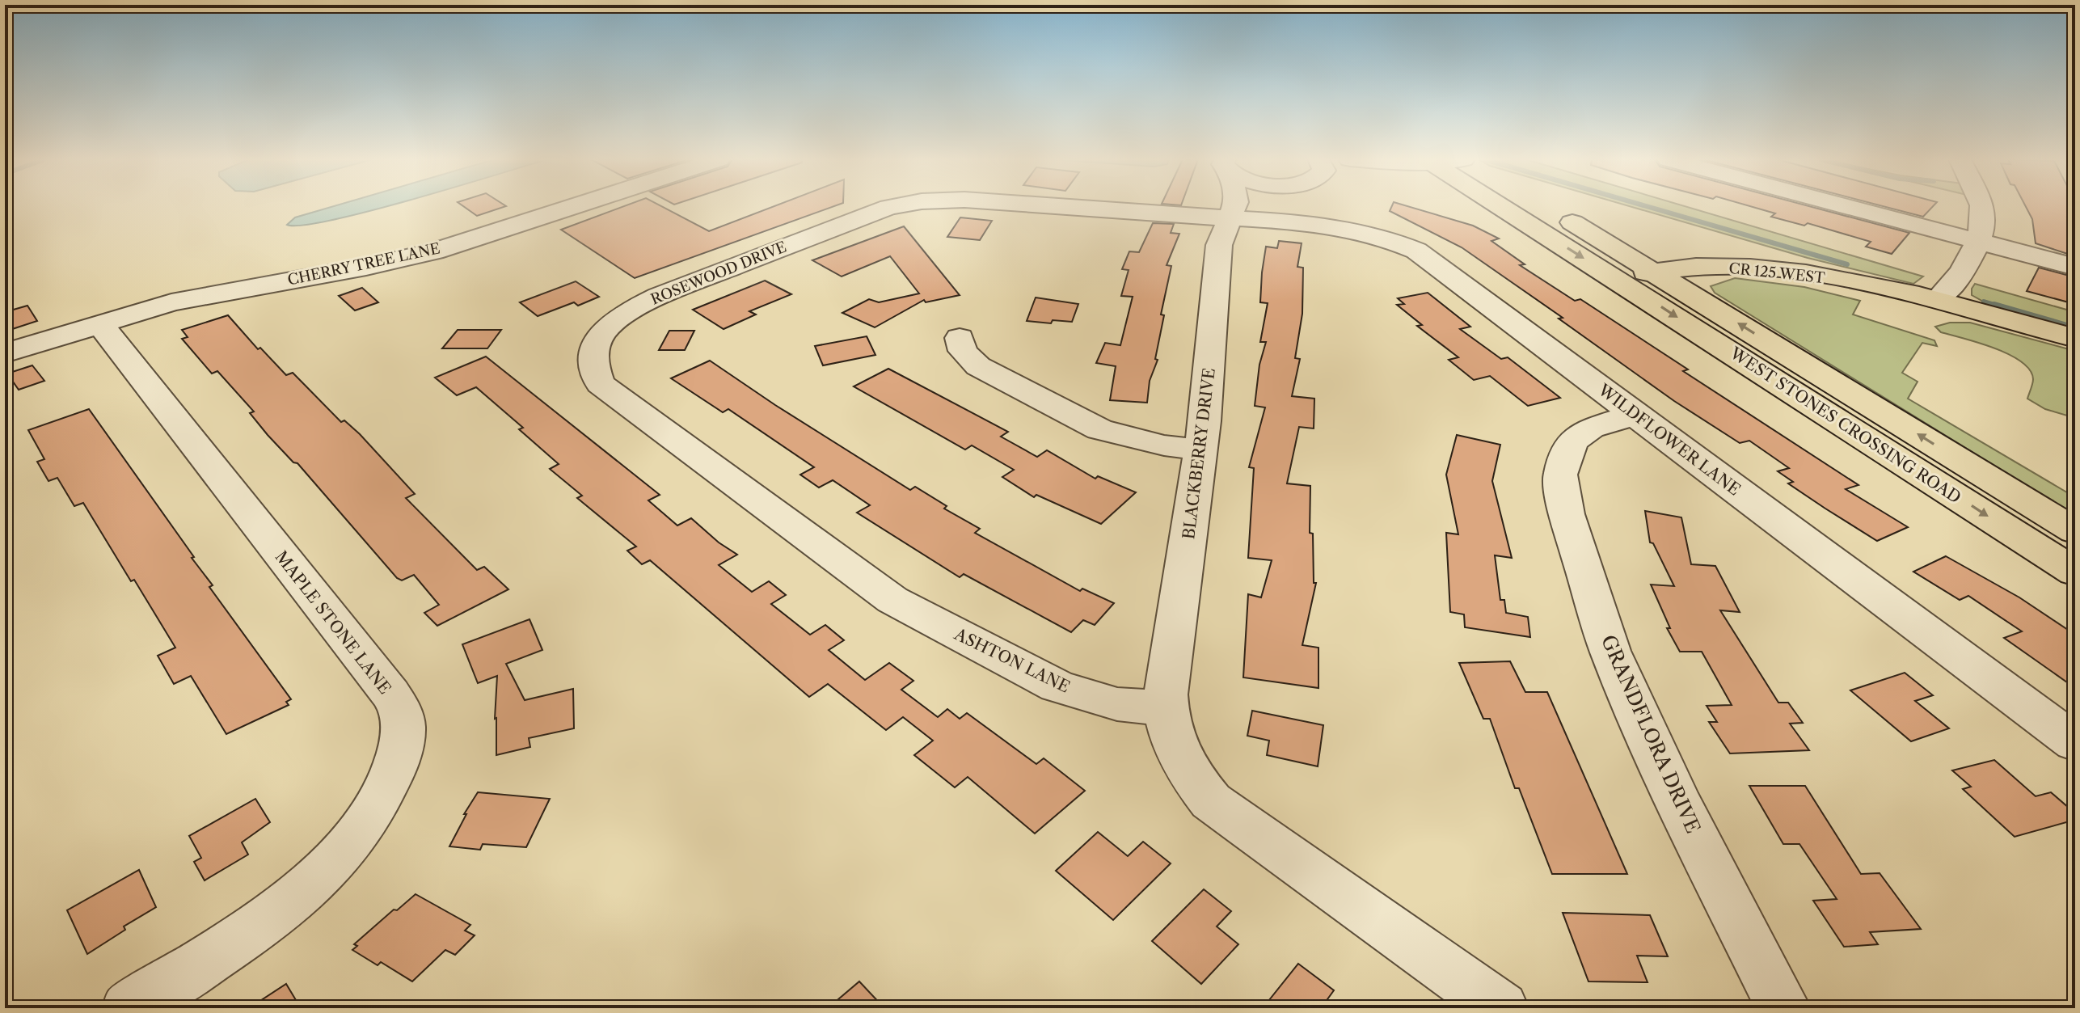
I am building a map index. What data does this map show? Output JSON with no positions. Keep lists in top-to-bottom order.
{
  "streets": {
    "main road": ["CR 125 WEST", "WEST STONES CROSSING ROAD"],
    "street": [
      "CHERRY TREE LANE",
      "ROSEWOOD DRIVE",
      "WILDFLOWER LANE",
      "BLACKBERRY DRIVE",
      "MAPLE STONE LANE",
      "ASHTON LANE",
      "GRANDFLORA DRIVE"
    ]
  },
  "crossings": [
    ["CHERRY TREE LANE", "MAPLE STONE LANE"],
    ["ROSEWOOD DRIVE", "ASHTON LANE"],
    ["CR 125 WEST", "WEST STONES CROSSING ROAD"],
    ["WILDFLOWER LANE", "GRANDFLORA DRIVE"],
    ["BLACKBERRY DRIVE", "ASHTON LANE"]
  ]
}
